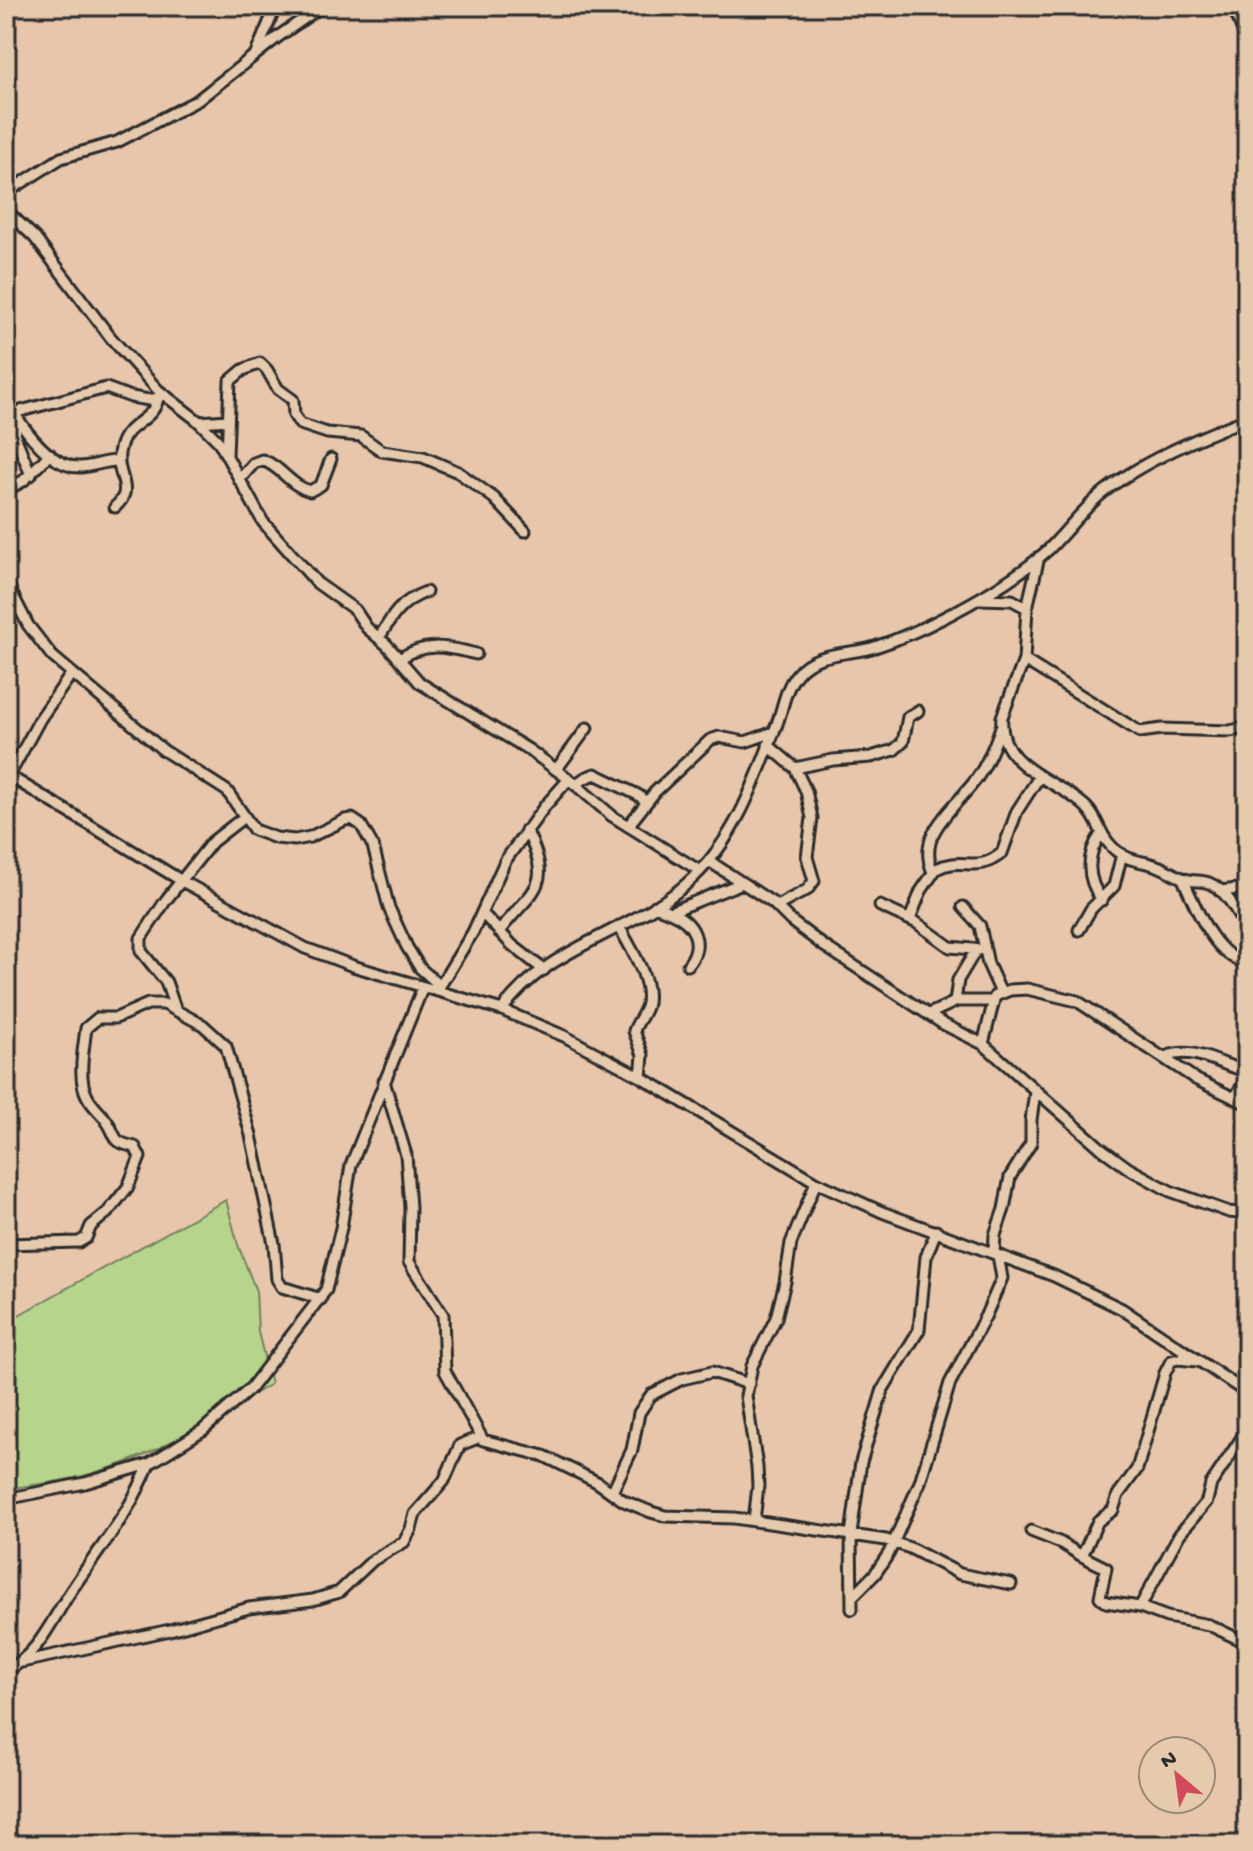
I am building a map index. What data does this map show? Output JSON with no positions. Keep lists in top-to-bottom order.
{
  "north": "top left"
}
